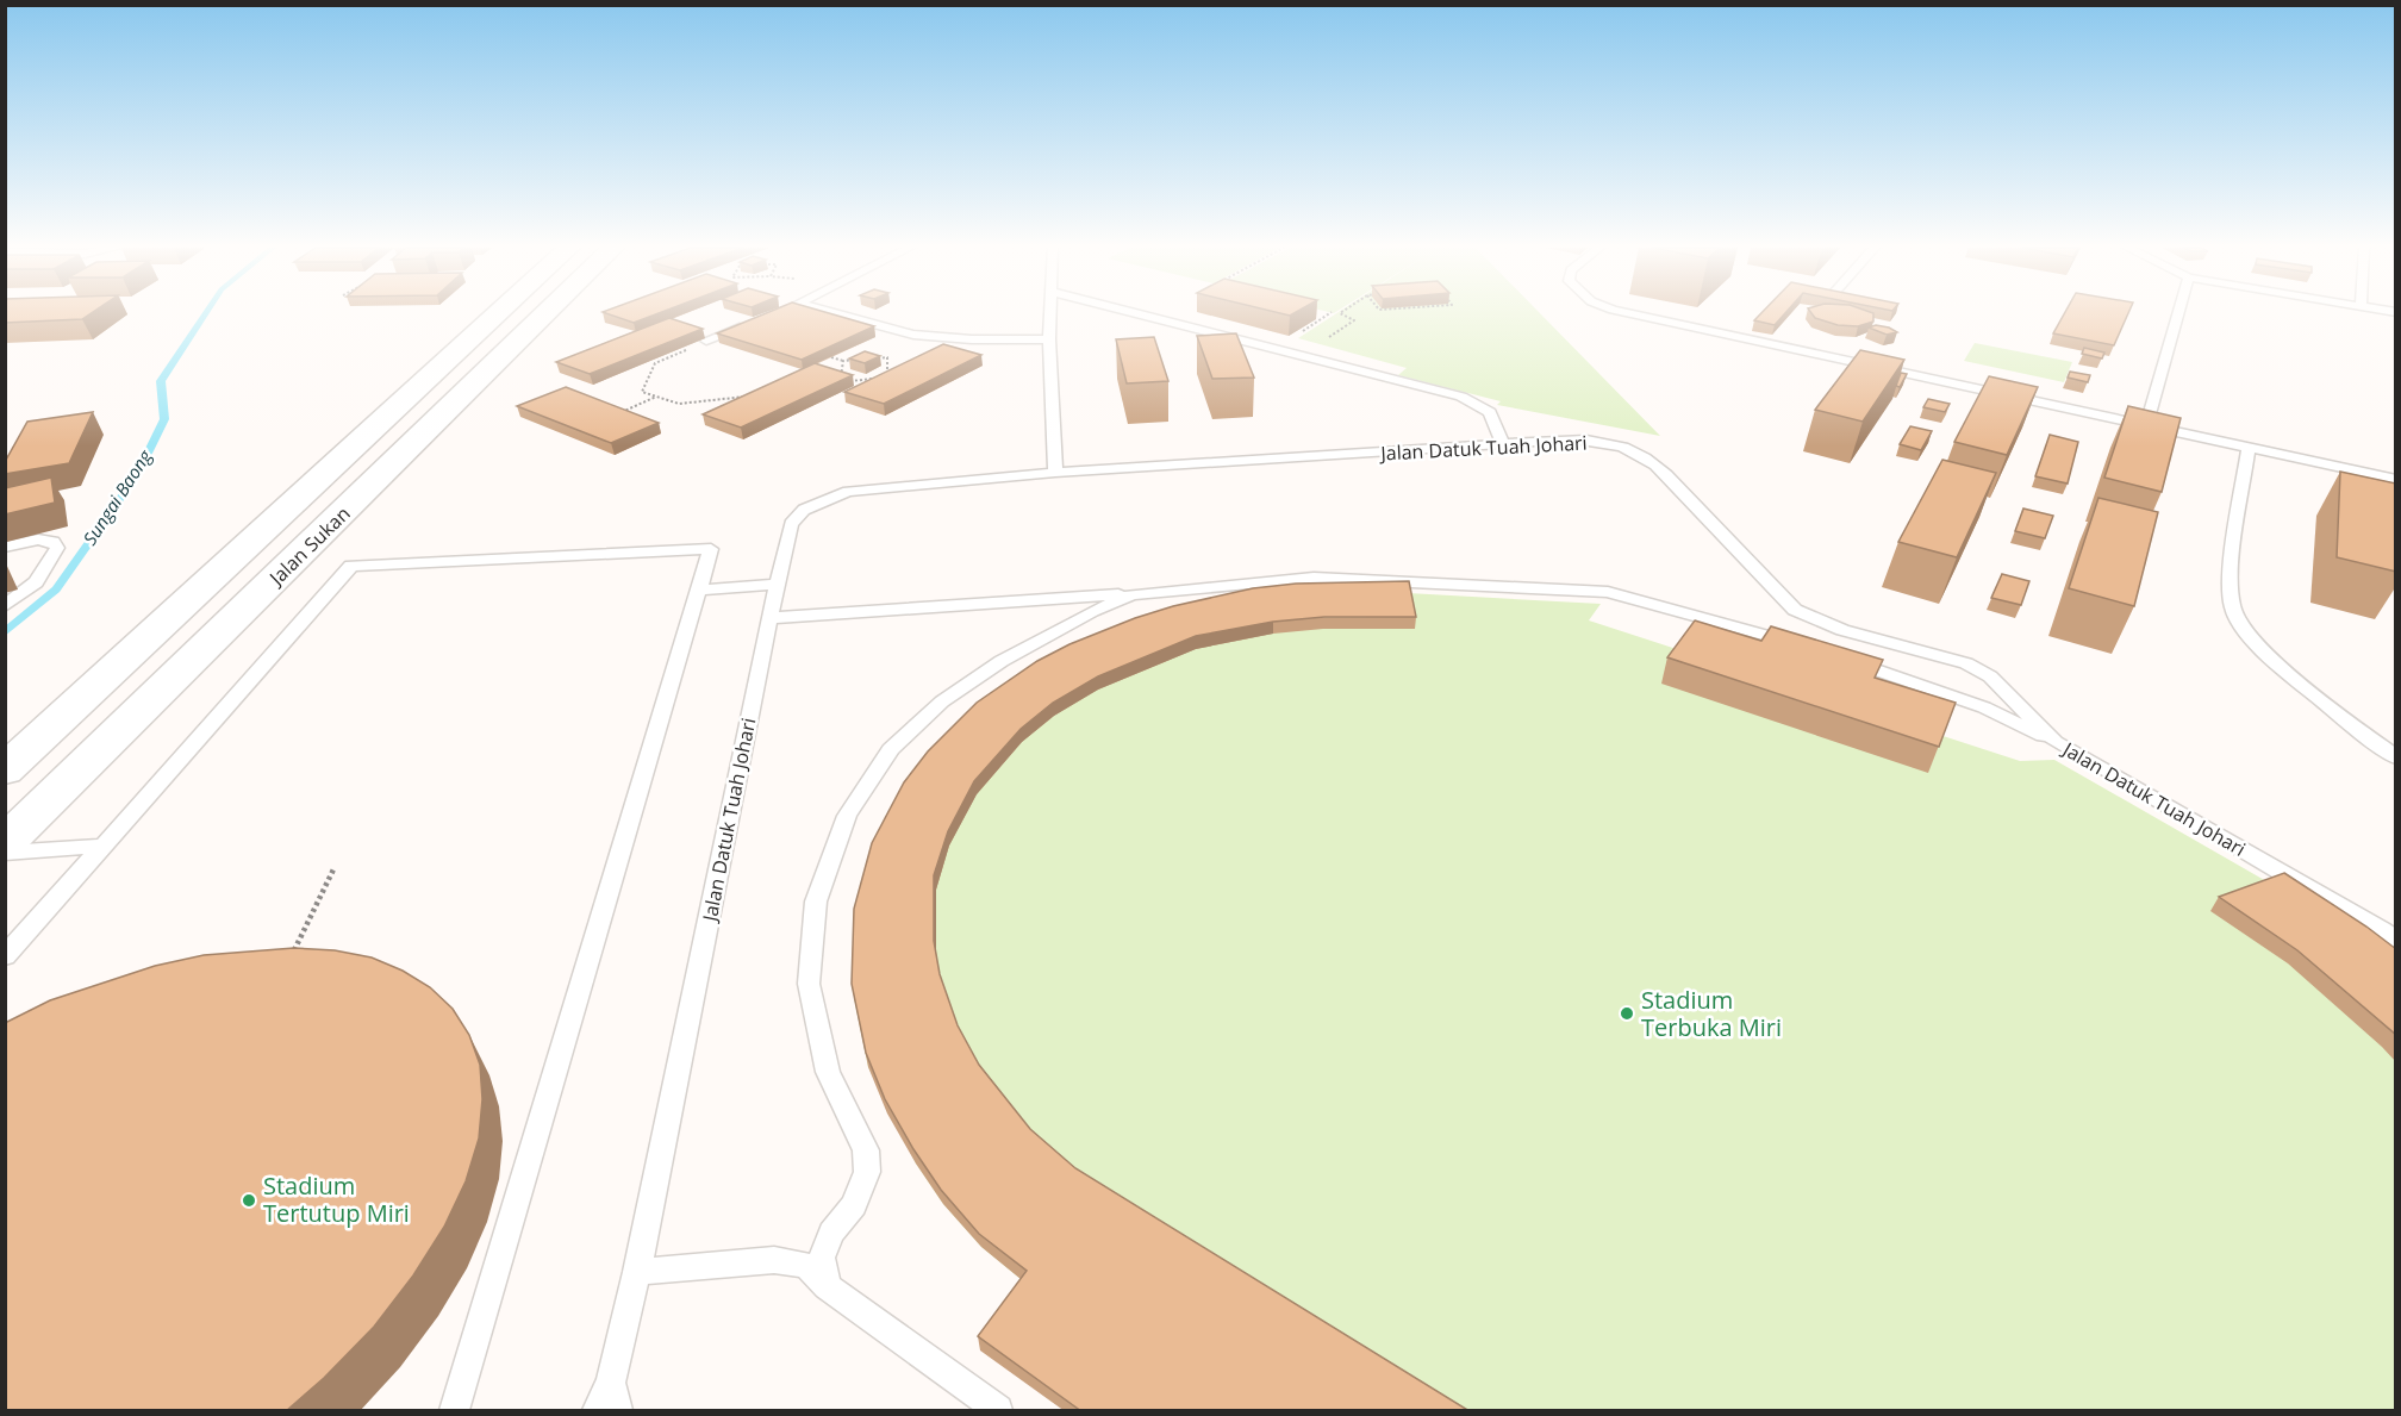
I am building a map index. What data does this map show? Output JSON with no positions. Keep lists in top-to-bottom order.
{
  "streets": {
    "main road": ["Jalan Sukan"],
    "lane": ["Jalan Datuk Tuah Johari"]
  },
  "water": ["Sungai Baong"],
  "places": ["Stadium Terbuka Miri", "Stadium Tertutup Miri"]
}
